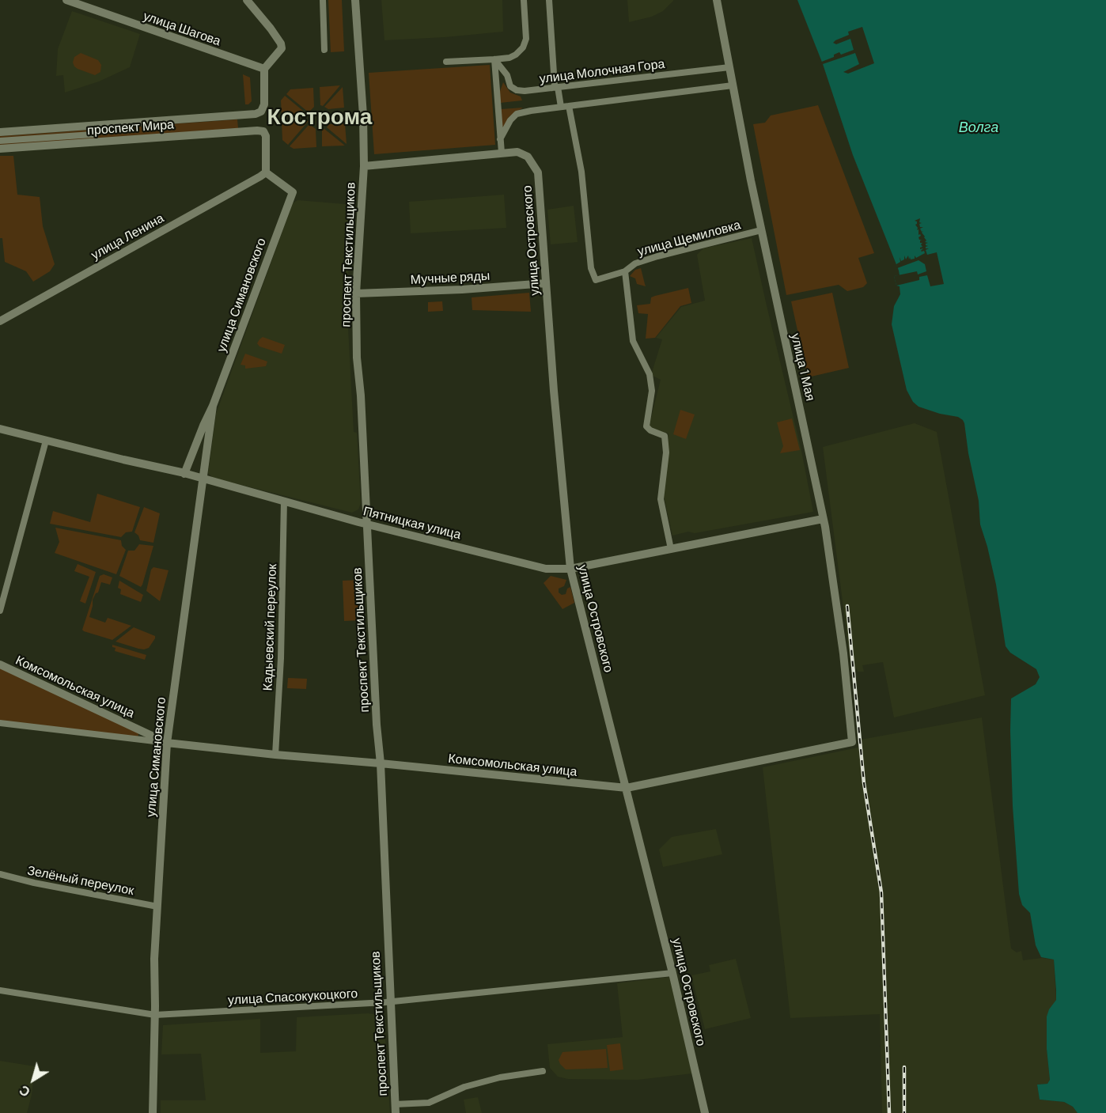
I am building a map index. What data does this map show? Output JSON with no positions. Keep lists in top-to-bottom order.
{
  "streets": {
    "street": [
      "улица Шагова",
      "улица Молочная Гора",
      "проспект Мира",
      "улица Ленина",
      "улица Щемиловка",
      "улица Островского",
      "проспект Текстильщиков",
      "Мучные ряды",
      "улица Симановского",
      "улица 1 Мая",
      "Пятницкая улица",
      "Кадыевский переулок",
      "Комсомольская улица",
      "Зелёный переулок",
      "улица Спасокукоцкого"
    ]
  },
  "crossings": [
    ["улица Шагова", "проспект Мира"],
    ["улица Молочная Гора", "улица 1 Мая"],
    ["проспект Мира", "улица Ленина"],
    ["проспект Мира", "улица Симановского"],
    ["улица Ленина", "улица Симановского"],
    ["улица Щемиловка", "улица 1 Мая"],
    ["улица Щемиловка", "Пятницкая улица"],
    ["улица Островского", "Мучные ряды"],
    ["улица Островского", "Пятницкая улица"],
    ["улица Островского", "Комсомольская улица"],
    ["улица Островского", "улица Спасокукоцкого"],
    ["проспект Текстильщиков", "Мучные ряды"],
    ["проспект Текстильщиков", "Пятницкая улица"],
    ["проспект Текстильщиков", "Комсомольская улица"],
    ["проспект Текстильщиков", "улица Спасокукоцкого"],
    ["улица Симановского", "Пятницкая улица"],
    ["улица Симановского", "Комсомольская улица"],
    ["улица Симановского", "Зелёный переулок"],
    ["улица Симановского", "улица Спасокукоцкого"],
    ["улица 1 Мая", "Пятницкая улица"],
    ["улица 1 Мая", "Комсомольская улица"],
    ["Пятницкая улица", "Кадыевский переулок"],
    ["Кадыевский переулок", "Комсомольская улица"]
  ],
  "districts": ["Кострома"],
  "water": ["Волга"],
  "north": "bottom left"
}
